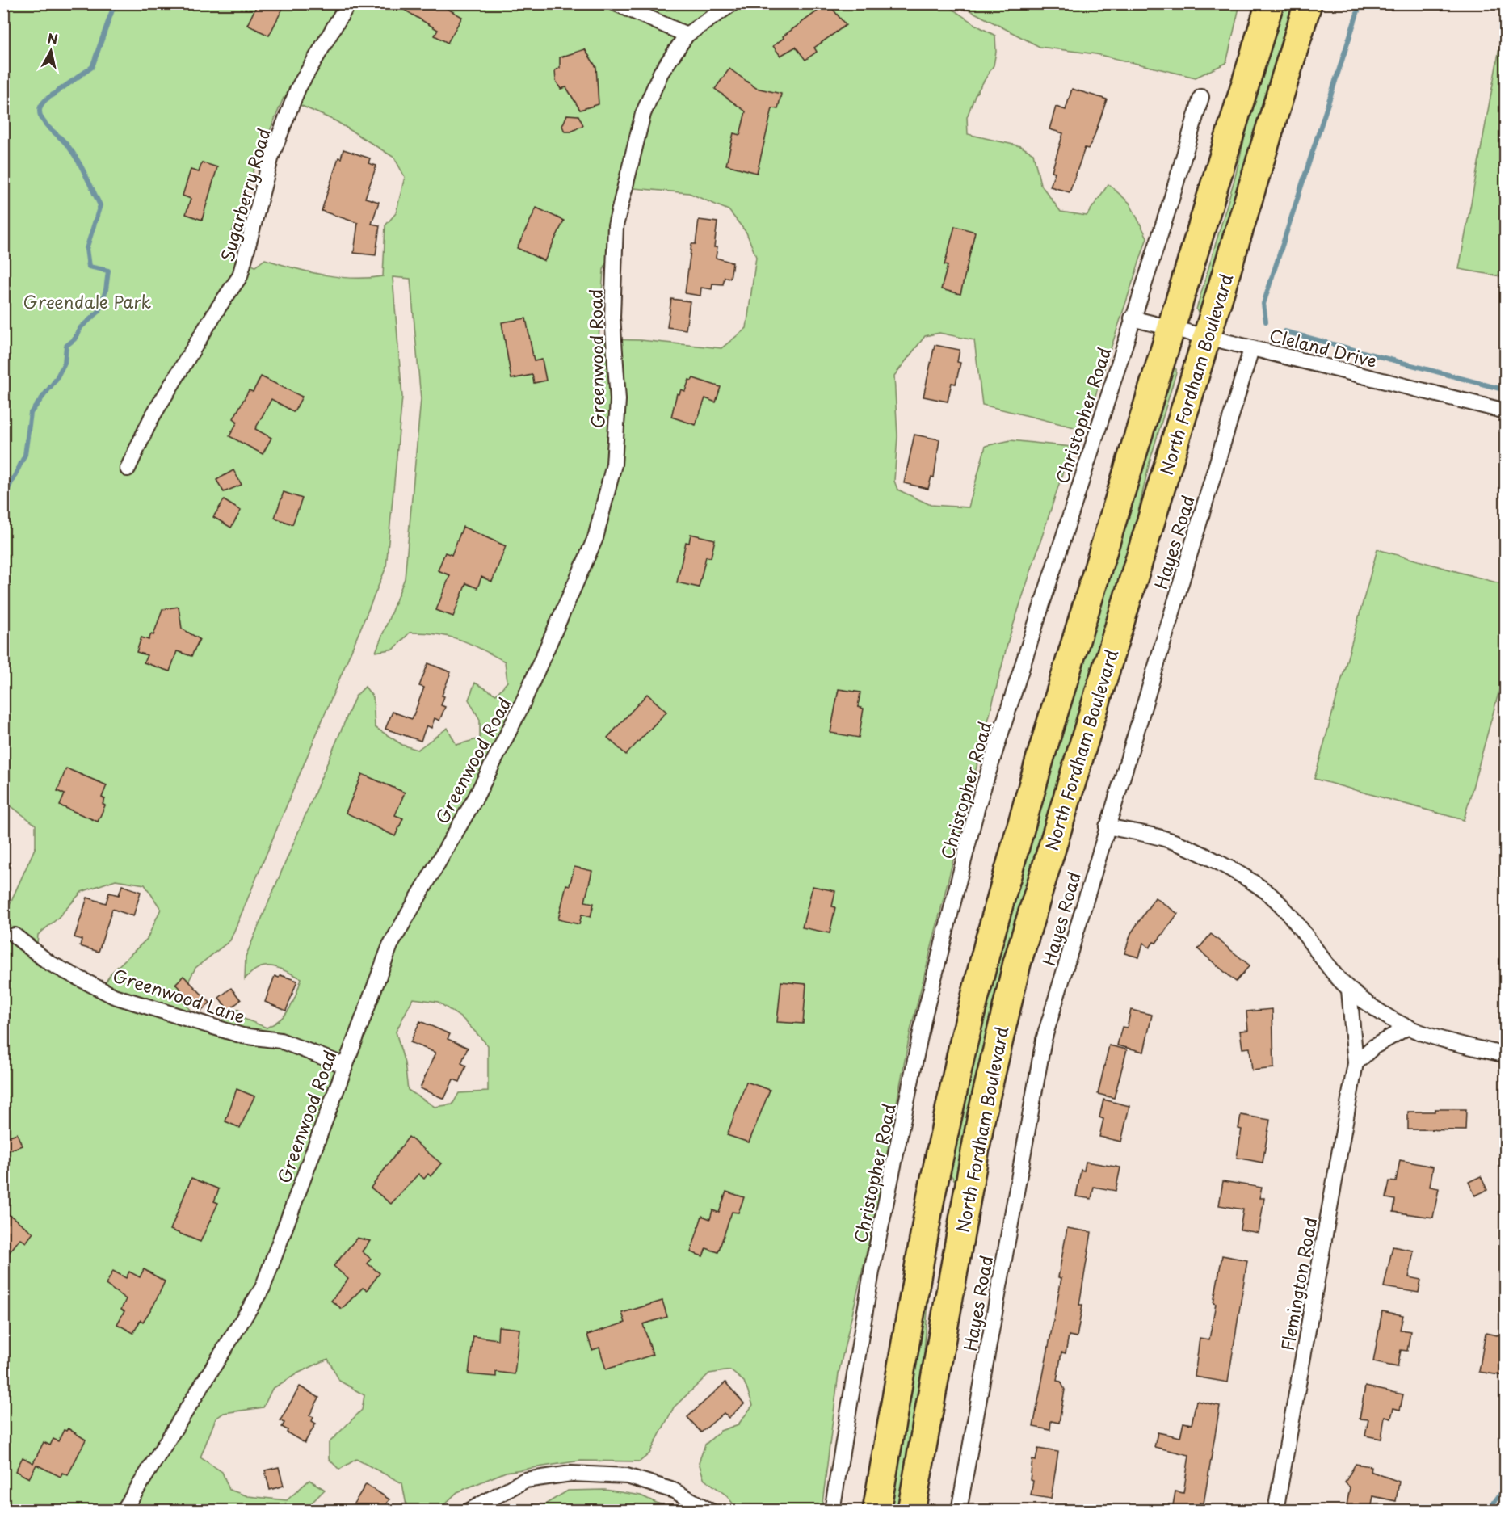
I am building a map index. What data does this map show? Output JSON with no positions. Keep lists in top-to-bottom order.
{
  "streets": {
    "highway": ["North Fordham Boulevard"],
    "street": [
      "Sugarberry Road",
      "Cleland Drive",
      "Greenwood Road",
      "Christopher Road",
      "Hayes Road",
      "Greenwood Lane",
      "Flemington Road"
    ]
  },
  "crossings": [
    ["Cleland Drive", "North Fordham Boulevard"],
    ["Cleland Drive", "Christopher Road"],
    ["Cleland Drive", "Hayes Road"],
    ["Greenwood Road", "Greenwood Lane"]
  ],
  "parks": ["Greendale Park"],
  "north": "top"
}
